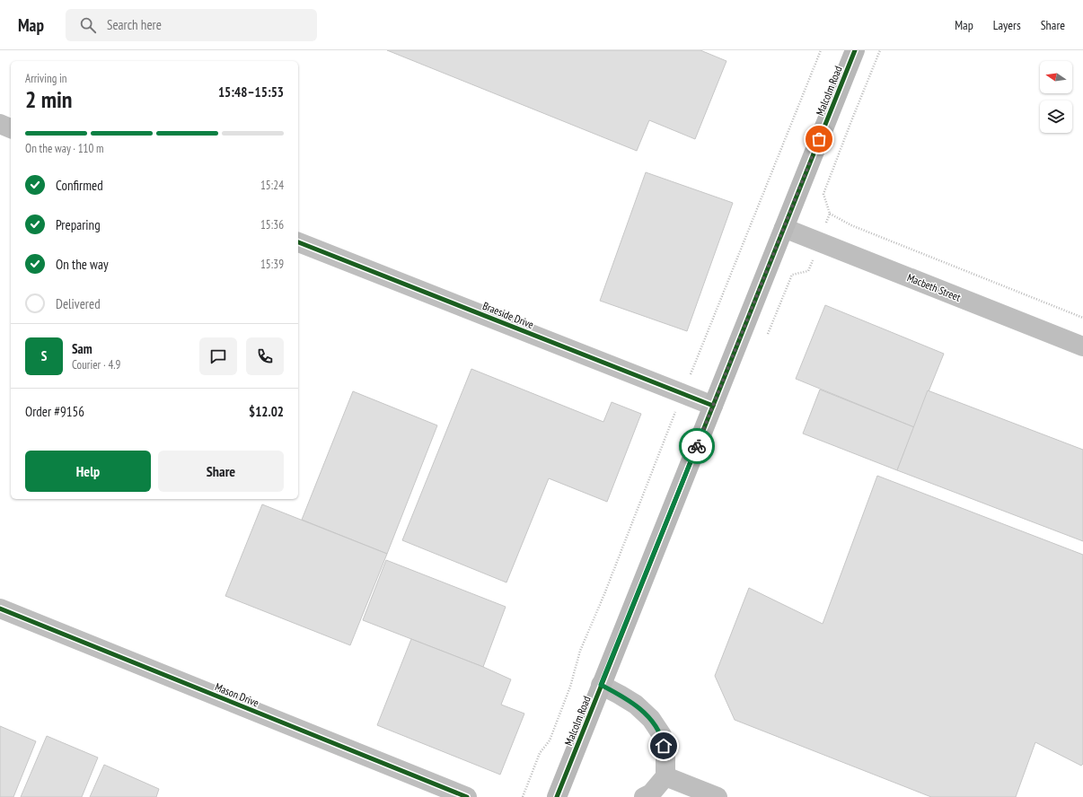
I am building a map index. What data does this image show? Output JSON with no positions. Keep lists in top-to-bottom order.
{
  "streets": {
    "street": [
      "Malcolm Road",
      "Macbeth Street",
      "Braeside Drive",
      "Mason Drive"
    ]
  },
  "crossings": [
    ["Malcolm Road", "Macbeth Street"],
    ["Malcolm Road", "Braeside Drive"]
  ],
  "north": "left",
  "page": {
    "header": "Map",
    "search": "Search here",
    "nav": ["Map", "Layers", "Share"],
    "heading": ["2 min", "Arriving in", "15:48–15:53"],
    "panel": [
      "Sam",
      "Courier · 4.9",
      "Order #9156",
      "$12.02"
    ],
    "bar": "On the way · 110 m",
    "list": [
      ["Confirmed", "15:24"],
      ["Preparing", "15:36"],
      ["On the way", "15:39"],
      "Delivered"
    ],
    "round": "S",
    "buttons": ["Help", "Share"]
  }
}
